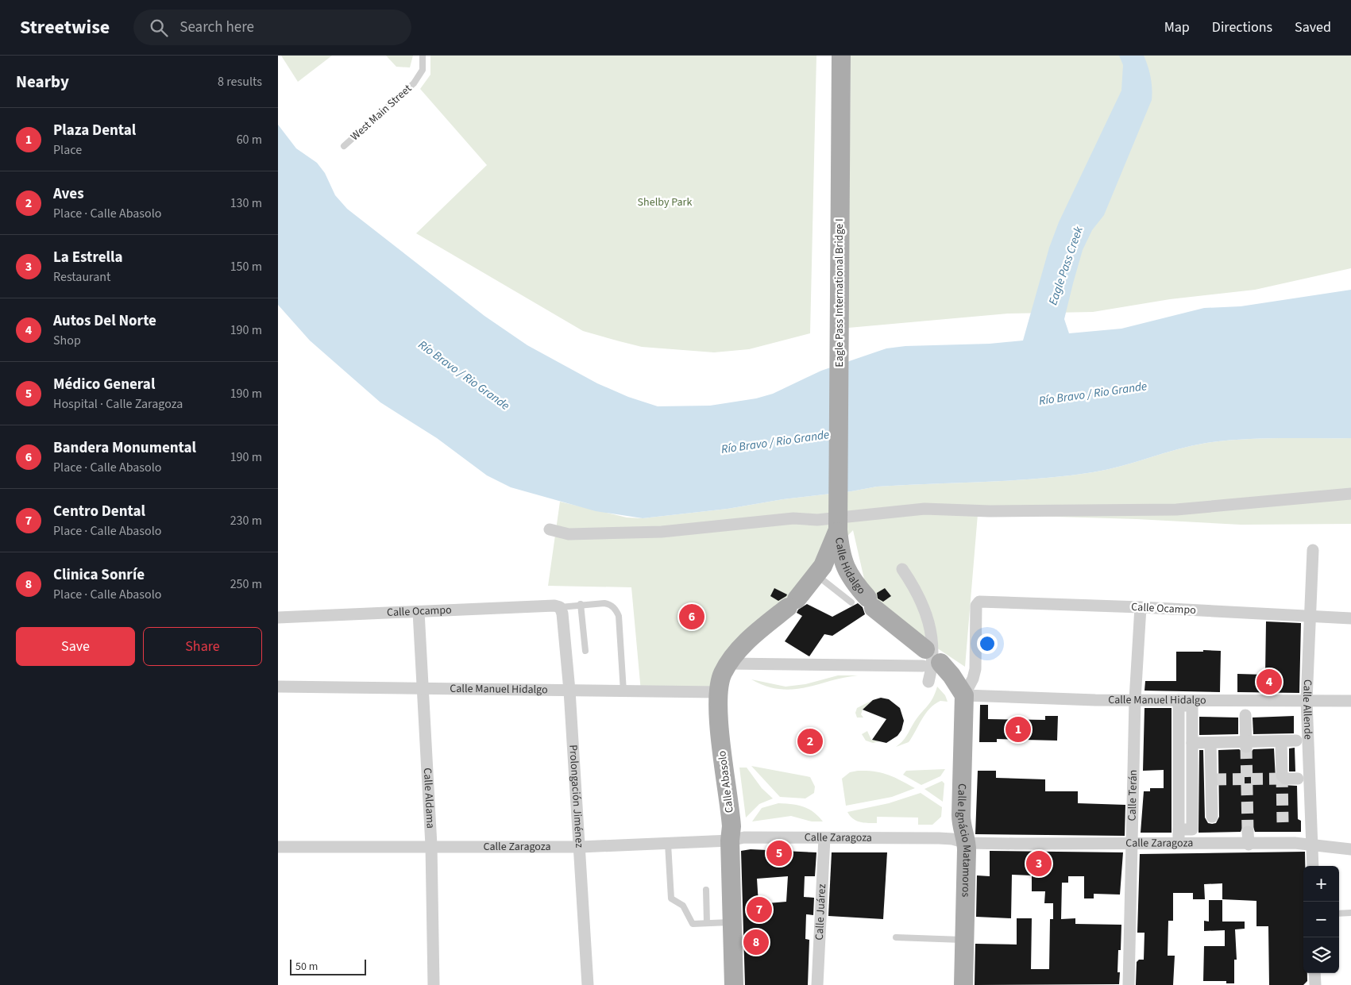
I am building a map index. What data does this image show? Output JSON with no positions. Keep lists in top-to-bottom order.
{
  "streets": {
    "main road": [
      "Eagle Pass International Bridge I",
      "Calle Hidalgo",
      "Calle Abasolo",
      "Calle Ignácio Matamoros"
    ],
    "street": [
      "Calle Ocampo",
      "Calle Manuel Hidalgo",
      "Calle Allende",
      "Prolongación Jiménez",
      "Calle Terán",
      "Calle Aldama",
      "Calle Zaragoza",
      "Calle Juárez"
    ],
    "lane": ["West Main Street"]
  },
  "crossings": [
    ["Eagle Pass International Bridge I", "Calle Hidalgo"],
    ["Eagle Pass International Bridge I", "Calle Abasolo"],
    ["Calle Hidalgo", "Calle Abasolo"],
    ["Calle Ocampo", "Calle Allende"],
    ["Calle Ocampo", "Prolongación Jiménez"],
    ["Calle Ocampo", "Calle Terán"],
    ["Calle Ocampo", "Calle Aldama"],
    ["Calle Ocampo", "Calle Ignácio Matamoros"],
    ["Calle Manuel Hidalgo", "Calle Allende"],
    ["Calle Manuel Hidalgo", "Calle Abasolo"],
    ["Calle Manuel Hidalgo", "Prolongación Jiménez"],
    ["Calle Manuel Hidalgo", "Calle Terán"],
    ["Calle Manuel Hidalgo", "Calle Aldama"],
    ["Calle Manuel Hidalgo", "Calle Ignácio Matamoros"],
    ["Calle Allende", "Calle Zaragoza"],
    ["Calle Abasolo", "Calle Zaragoza"],
    ["Prolongación Jiménez", "Calle Zaragoza"],
    ["Calle Terán", "Calle Zaragoza"],
    ["Calle Aldama", "Calle Zaragoza"],
    ["Calle Zaragoza", "Calle Ignácio Matamoros"],
    ["Calle Zaragoza", "Calle Juárez"]
  ],
  "water": ["Eagle Pass Creek", "Río Bravo / Rio Grande"],
  "parks": ["Shelby Park"],
  "scale_bar": "50 m",
  "page": {
    "header": "Streetwise",
    "search": "Search here",
    "nav": ["Map", "Directions", "Saved"],
    "heading": ["Nearby", "8 results"],
    "list": [
      {
        "mark": "1",
        "name": "Plaza Dental",
        "note": "Place",
        "value": "60 m"
      },
      {
        "mark": "2",
        "name": "Aves",
        "note": "Place · Calle Abasolo",
        "value": "130 m"
      },
      {
        "mark": "3",
        "name": "La Estrella",
        "note": "Restaurant",
        "value": "150 m"
      },
      {
        "mark": "4",
        "name": "Autos Del Norte",
        "note": "Shop",
        "value": "190 m"
      },
      {
        "mark": "5",
        "name": "Médico General",
        "note": "Hospital · Calle Zaragoza",
        "value": "190 m"
      },
      {
        "mark": "6",
        "name": "Bandera Monumental",
        "note": "Place · Calle Abasolo",
        "value": "190 m"
      },
      {
        "mark": "7",
        "name": "Centro Dental",
        "note": "Place · Calle Abasolo",
        "value": "230 m"
      },
      {
        "mark": "8",
        "name": "Clinica Sonríe",
        "note": "Place · Calle Abasolo",
        "value": "250 m"
      }
    ],
    "pins": [
      "6",
      "4",
      "1",
      "2",
      "5",
      "3",
      "7",
      "8"
    ],
    "buttons": ["Save", "Share"],
    "map_buttons": ["+", "−"],
    "scale": "50 m"
  }
}
